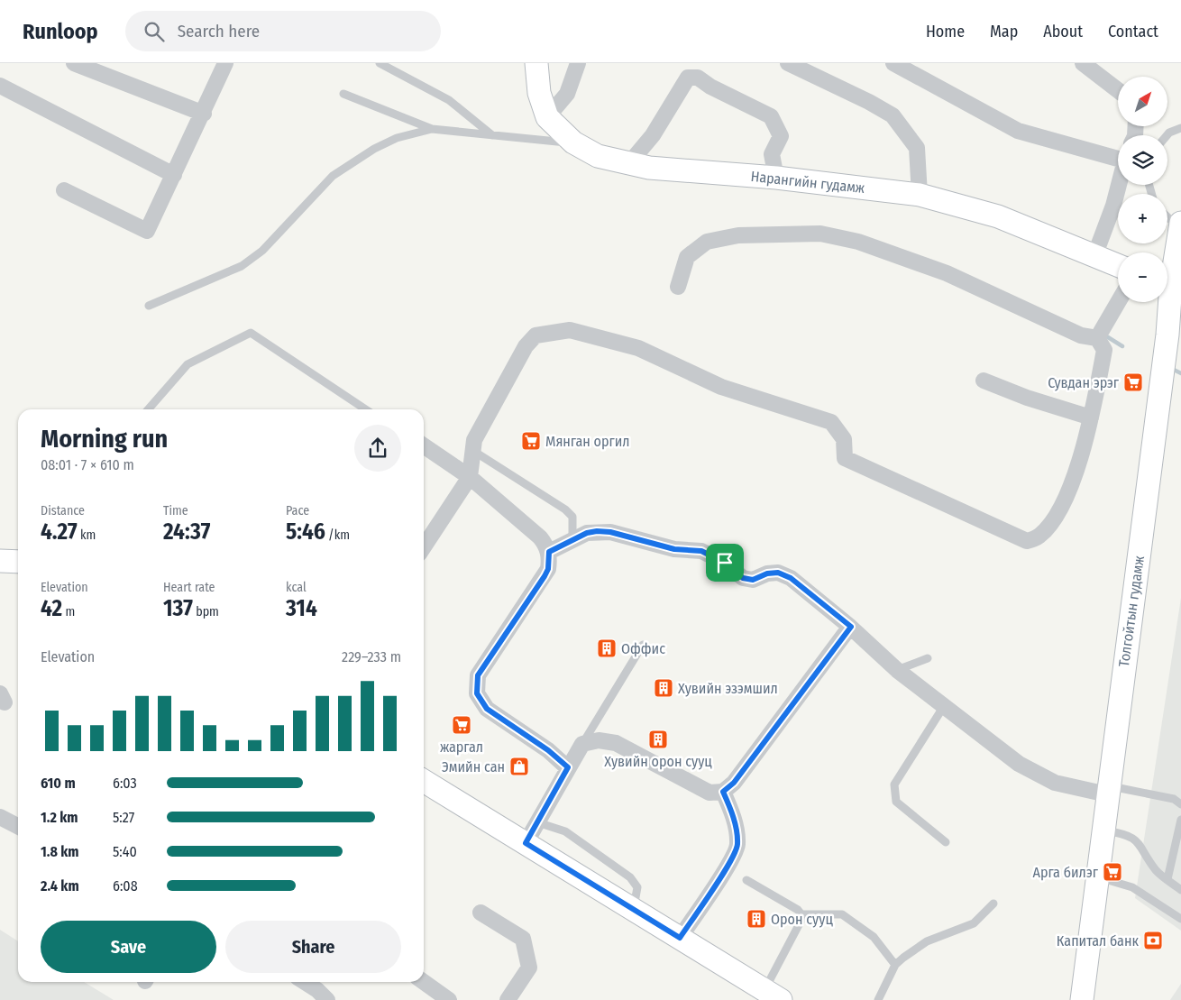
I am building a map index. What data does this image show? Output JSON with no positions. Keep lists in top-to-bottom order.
{
  "streets": {
    "main road": ["Нарангийн гудамж", "Толгойтын гудамж"]
  },
  "places": {
    "supermarket": [
      "Сувдан эрэг",
      "Мянган оргил",
      "жаргал",
      "Арга билэг"
    ],
    "building": [
      "Оффис",
      "Хувийн эзэмшил",
      "Хувийн орон сууц",
      "Орон сууц"
    ],
    "shop": ["Эмийн сан"],
    "bank": ["Капитал банк"]
  },
  "north": "top right",
  "page": {
    "header": "Runloop",
    "search": "Search here",
    "nav": [
      "Home",
      "Map",
      "About",
      "Contact"
    ],
    "map_buttons": ["+", "−"],
    "heading": ["Morning run", "08:01 · 7 × 610 m"],
    "stats": [
      ["Distance", "4.27 km"],
      ["Time", "24:37"],
      ["Pace", "5:46 /km"],
      ["Elevation", "42 m"],
      ["Heart rate", "137 bpm"],
      ["kcal", "314"]
    ],
    "chart": ["Elevation", "229–233 m"],
    "list": [
      {
        "name": "610 m",
        "note": "6:03"
      },
      {
        "name": "1.2 km",
        "note": "5:27"
      },
      {
        "name": "1.8 km",
        "note": "5:40"
      },
      {
        "name": "2.4 km",
        "note": "6:08"
      }
    ],
    "buttons": ["Save", "Share"]
  }
}
